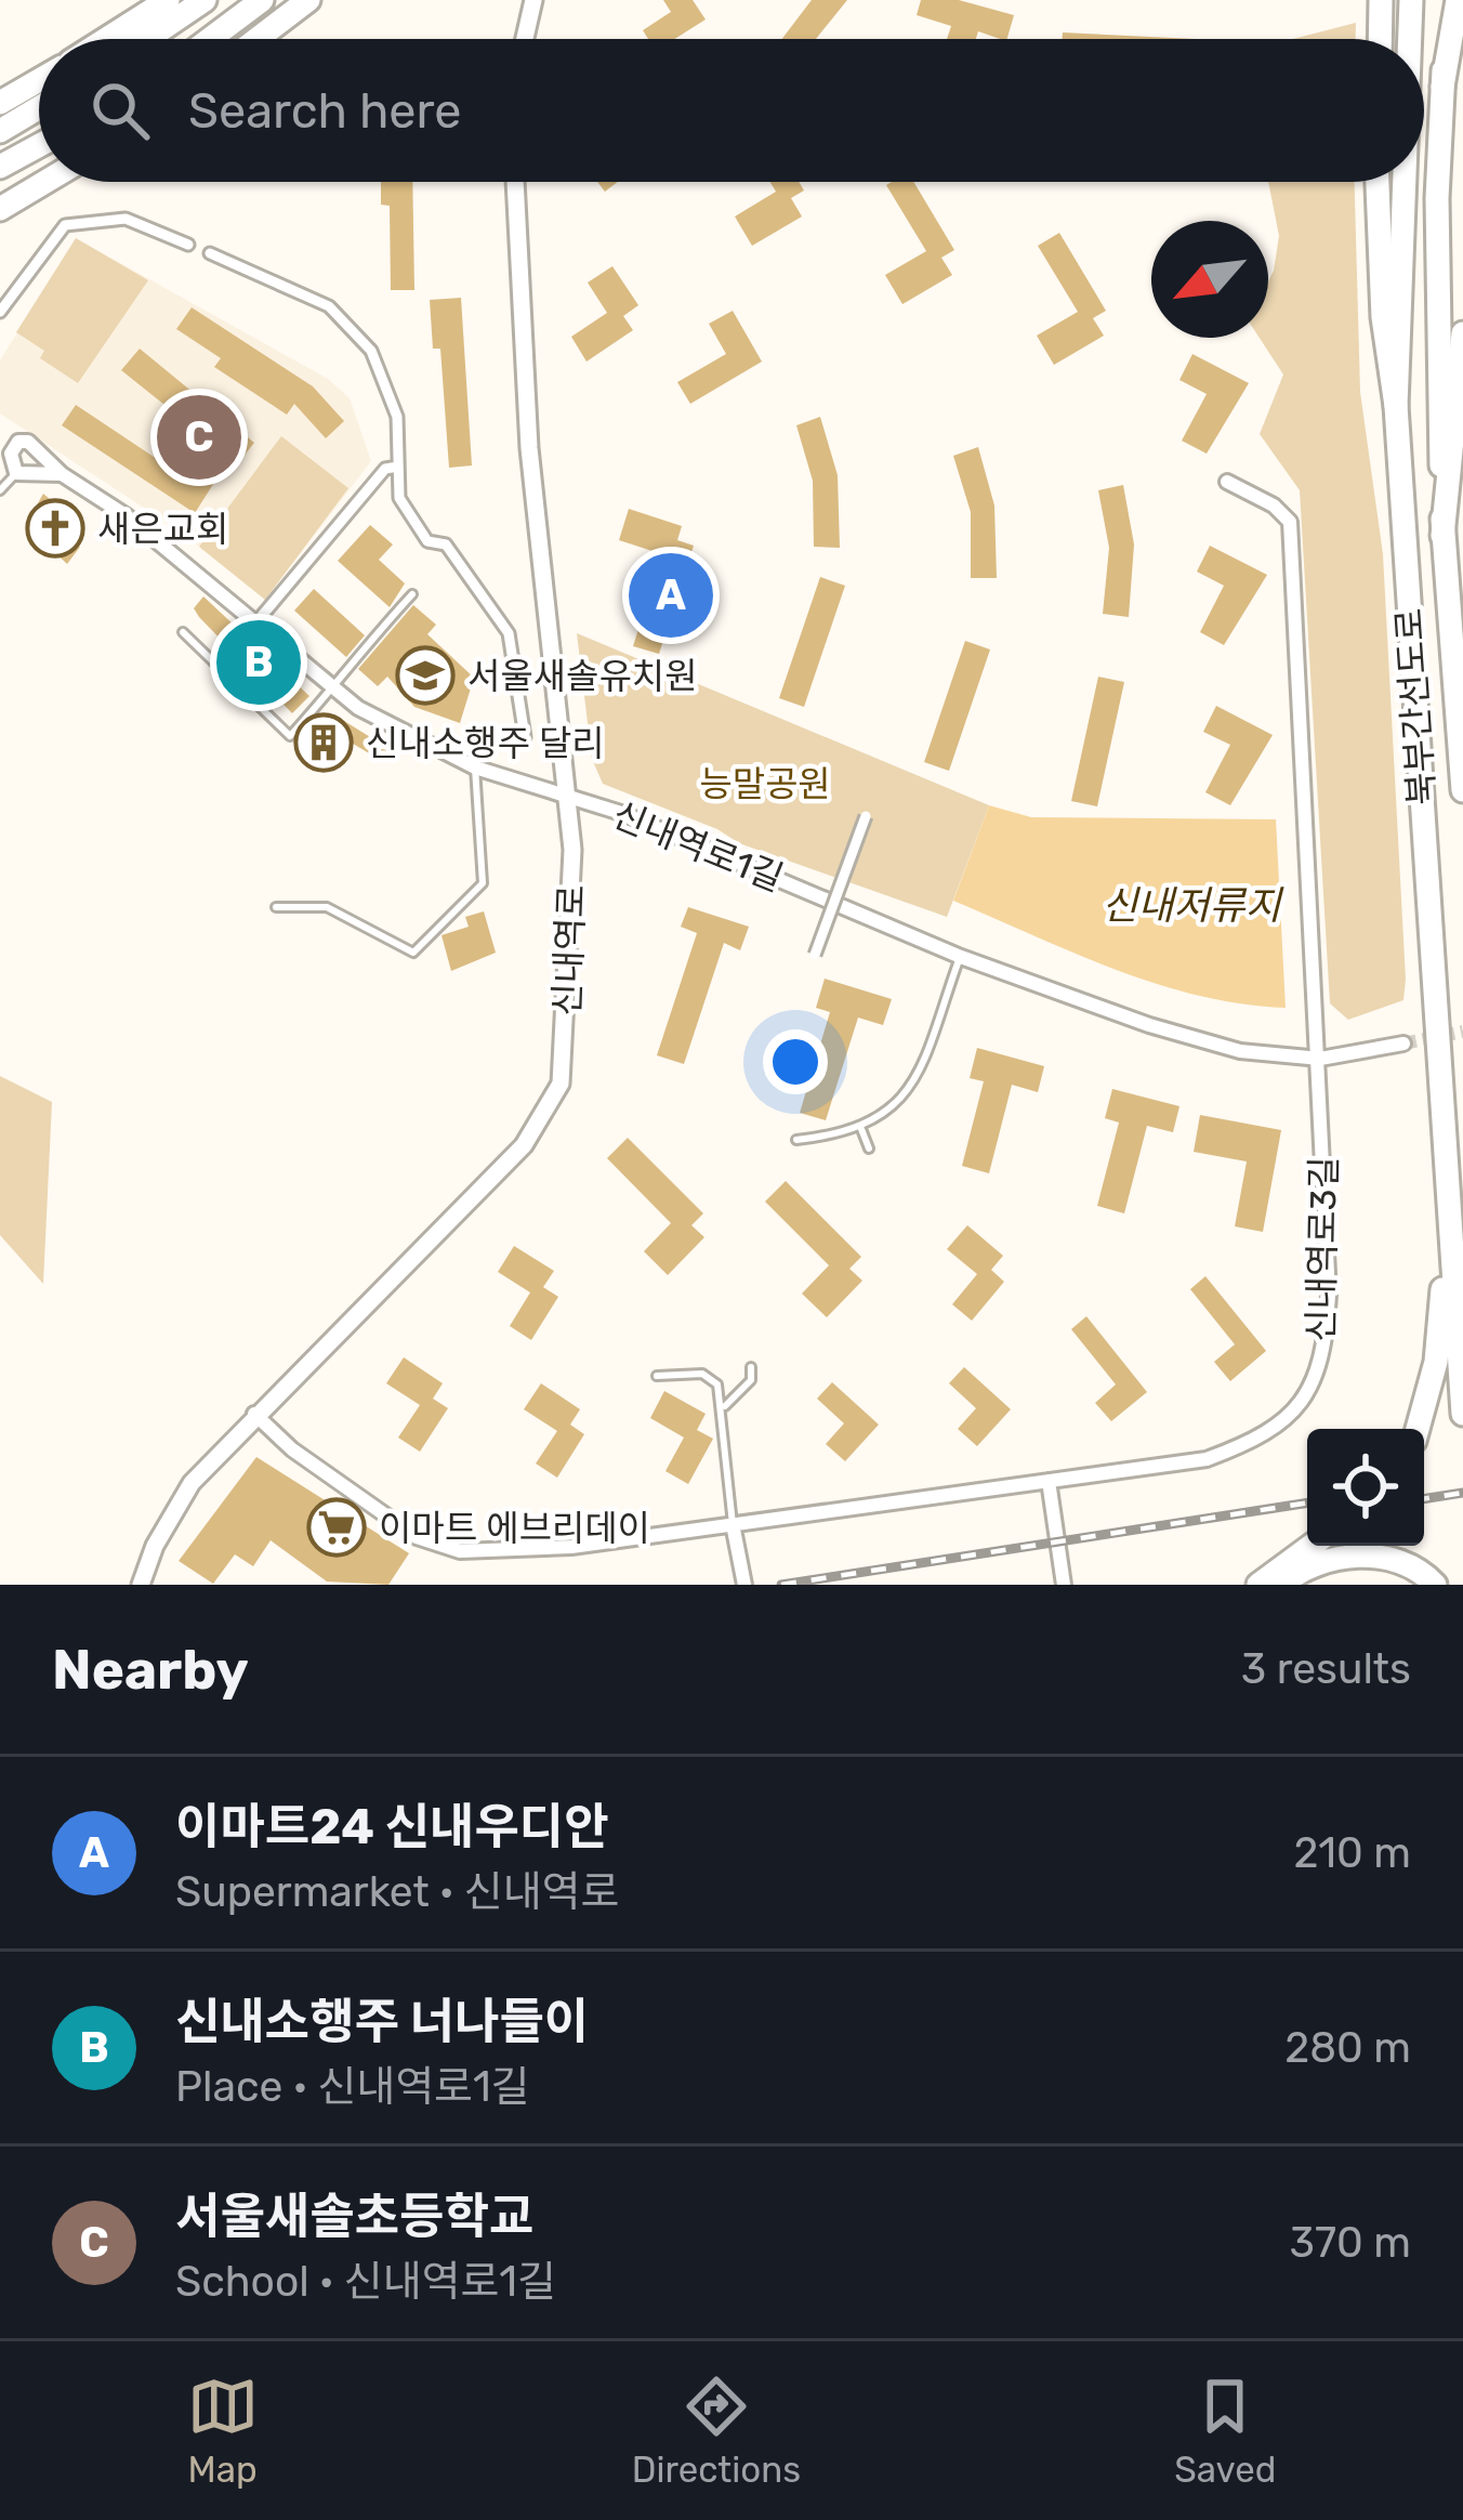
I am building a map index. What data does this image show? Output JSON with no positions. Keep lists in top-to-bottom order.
{
  "streets": {
    "highway": ["북부간선도로"],
    "street": ["신내역로1길", "신내역로", "신내역로3길"]
  },
  "crossings": [
    ["신내역로1길", "신내역로"],
    ["신내역로1길", "신내역로3길"],
    ["신내역로", "신내역로3길"]
  ],
  "water": ["신내저류지"],
  "parks": ["능말공원"],
  "places": {
    "church": ["새은교회"],
    "school or university": ["서울새솔유치원"],
    "building": ["신내소행주 달리"],
    "supermarket": ["이마트 에브리데이"]
  },
  "north": "bottom left",
  "page": {
    "search": "Search here",
    "pins": ["C", "A", "B"],
    "heading": ["Nearby", "3 results"],
    "list": [
      {
        "mark": "A",
        "name": "이마트24 신내우디안",
        "note": "Supermarket · 신내역로",
        "value": "210 m"
      },
      {
        "mark": "B",
        "name": "신내소행주 너나들이",
        "note": "Place · 신내역로1길",
        "value": "280 m"
      },
      {
        "mark": "C",
        "name": "서울새솔초등학교",
        "note": "School · 신내역로1길",
        "value": "370 m"
      }
    ],
    "nav": ["Map", "Directions", "Saved"]
  }
}
